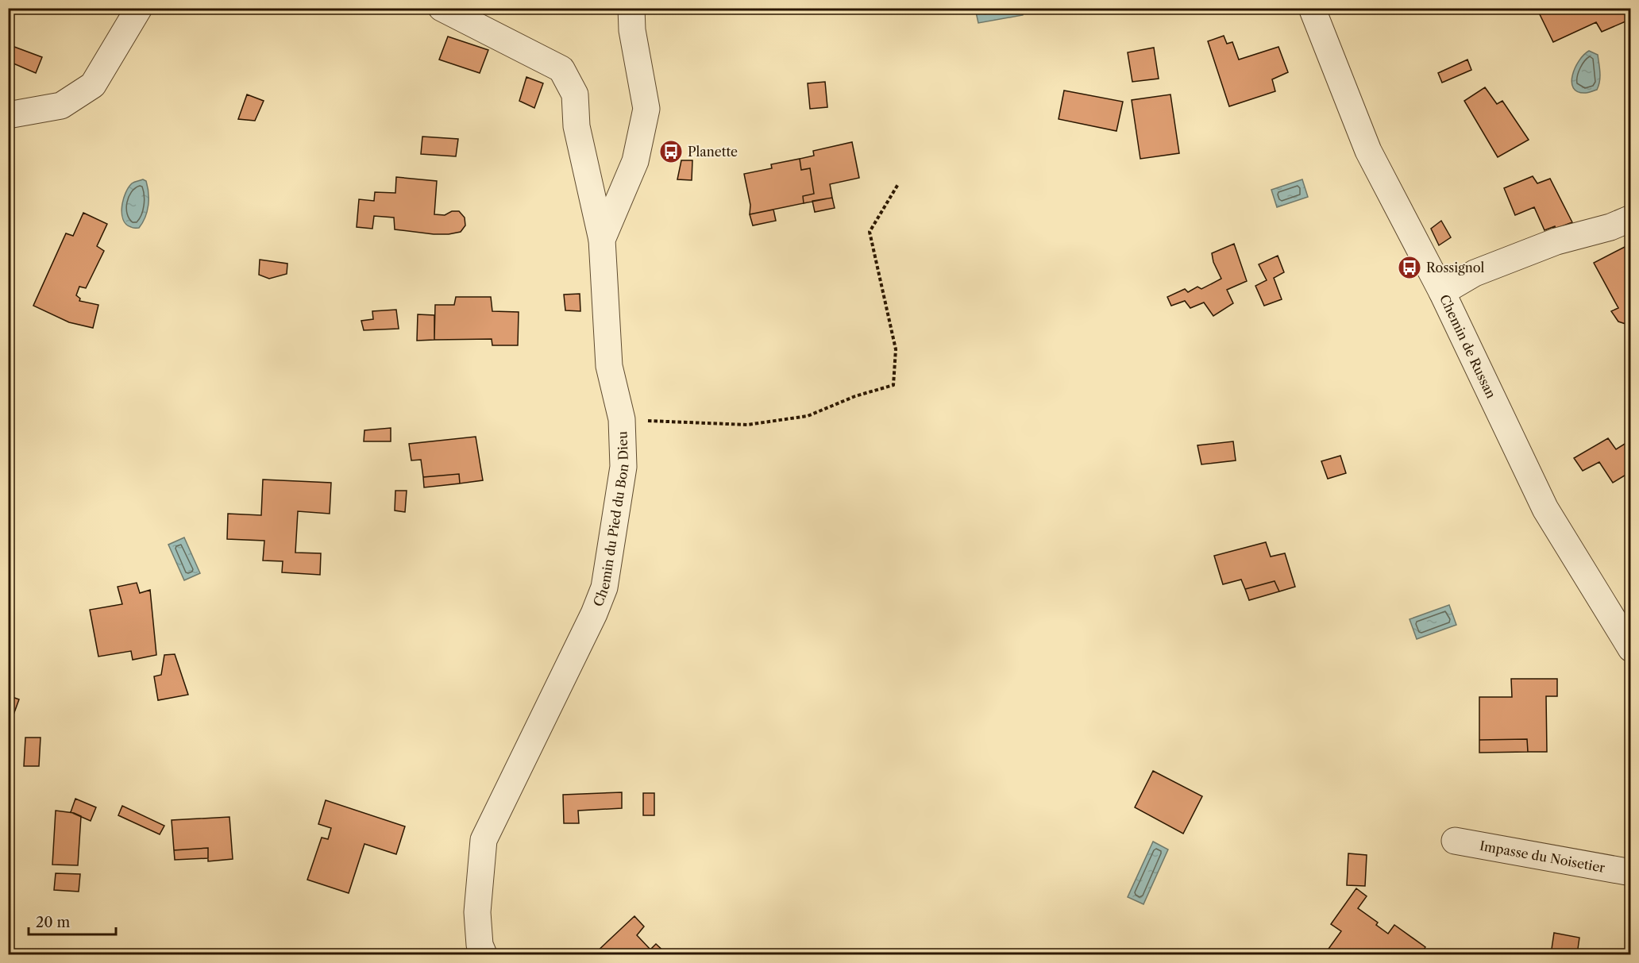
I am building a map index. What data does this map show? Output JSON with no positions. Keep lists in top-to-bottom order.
{
  "streets": {
    "street": ["Chemin de Russan", "Chemin du Pied du Bon Dieu", "Impasse du Noisetier"]
  },
  "places": {
    "bus stop": ["Planette", "Rossignol"]
  },
  "scale_bar": "20 m"
}
